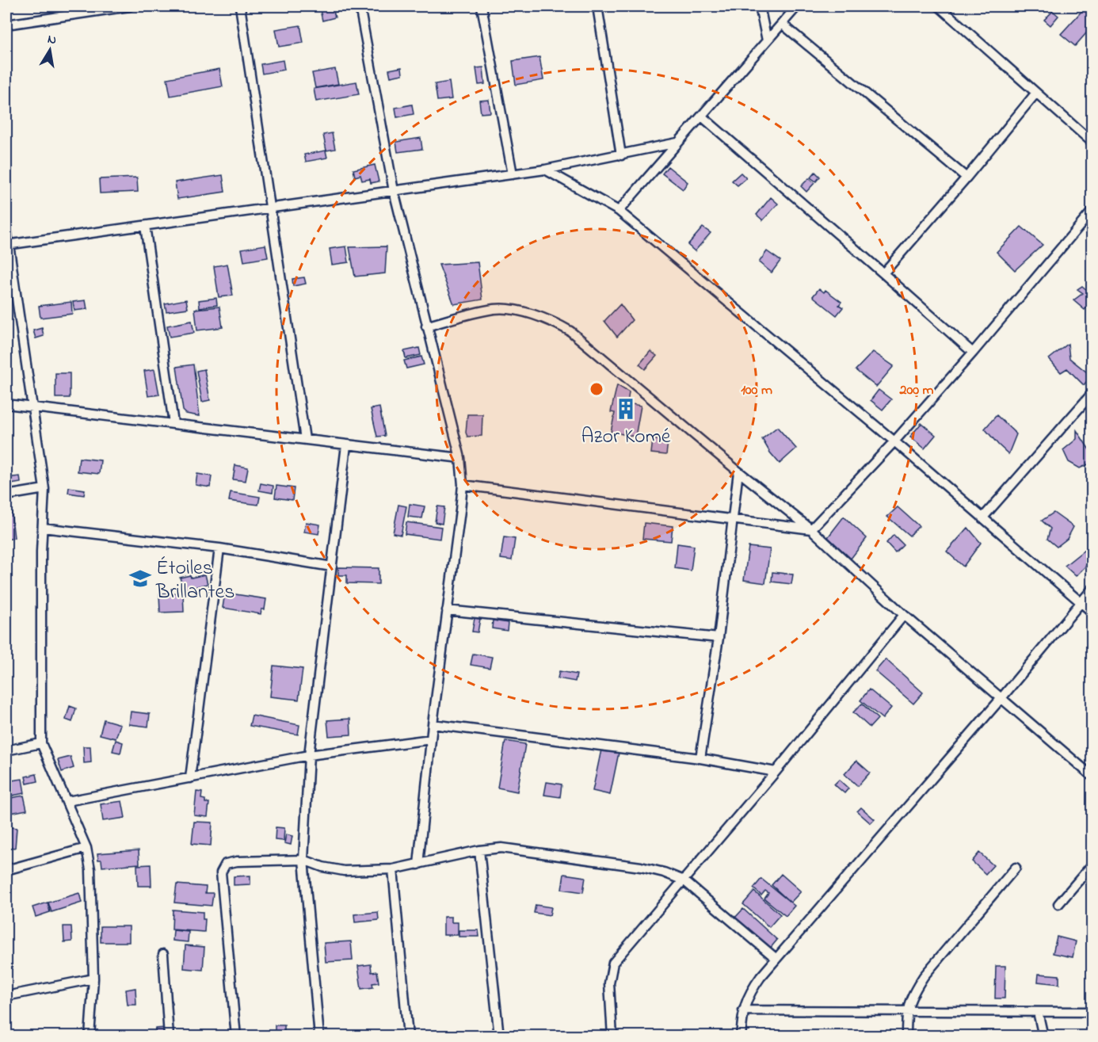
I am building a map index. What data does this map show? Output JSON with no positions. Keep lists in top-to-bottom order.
{
  "places": {
    "building": ["Azor Komé"],
    "school or university": ["Étoiles Brillantes"]
  },
  "north": "top",
  "rings": ["100 m", "200 m"]
}
